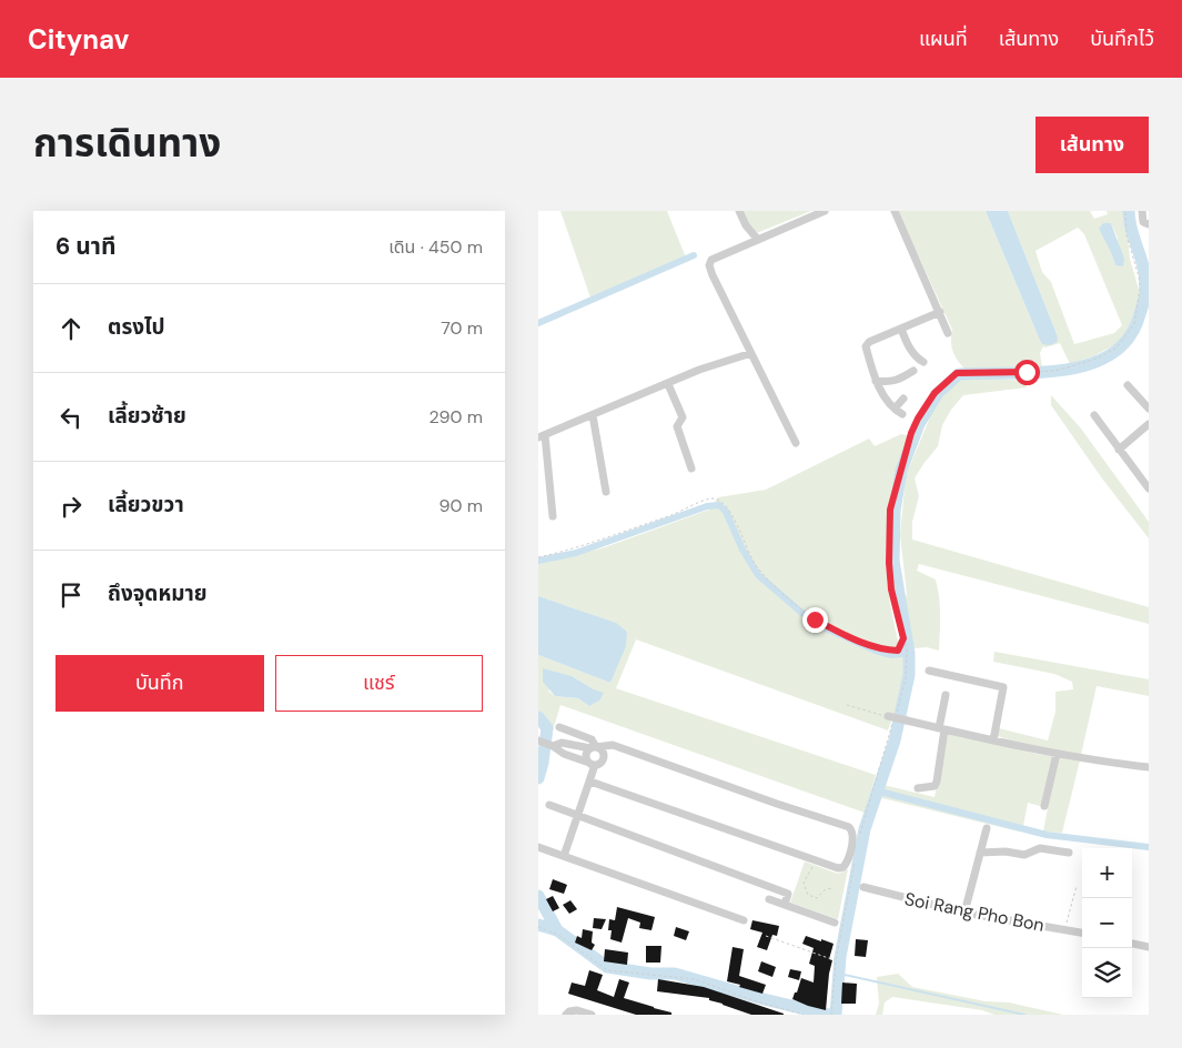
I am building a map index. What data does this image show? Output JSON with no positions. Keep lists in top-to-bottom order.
{
  "streets": {
    "street": ["Soi Rang Pho Bon"]
  },
  "page": {
    "header": "Citynav",
    "nav": ["แผนที่", "เส้นทาง", "บันทึกไว้"],
    "title": "การเดินทาง",
    "buttons": [
      "เส้นทาง",
      ["บันทึก", "แชร์"]
    ],
    "heading": ["6 นาที", "เดิน · 450 m"],
    "list": [
      ["ตรงไป", "70 m"],
      ["เลี้ยวซ้าย", "290 m"],
      ["เลี้ยวขวา", "90 m"],
      "ถึงจุดหมาย"
    ],
    "map_buttons": ["+", "−"]
  }
}
